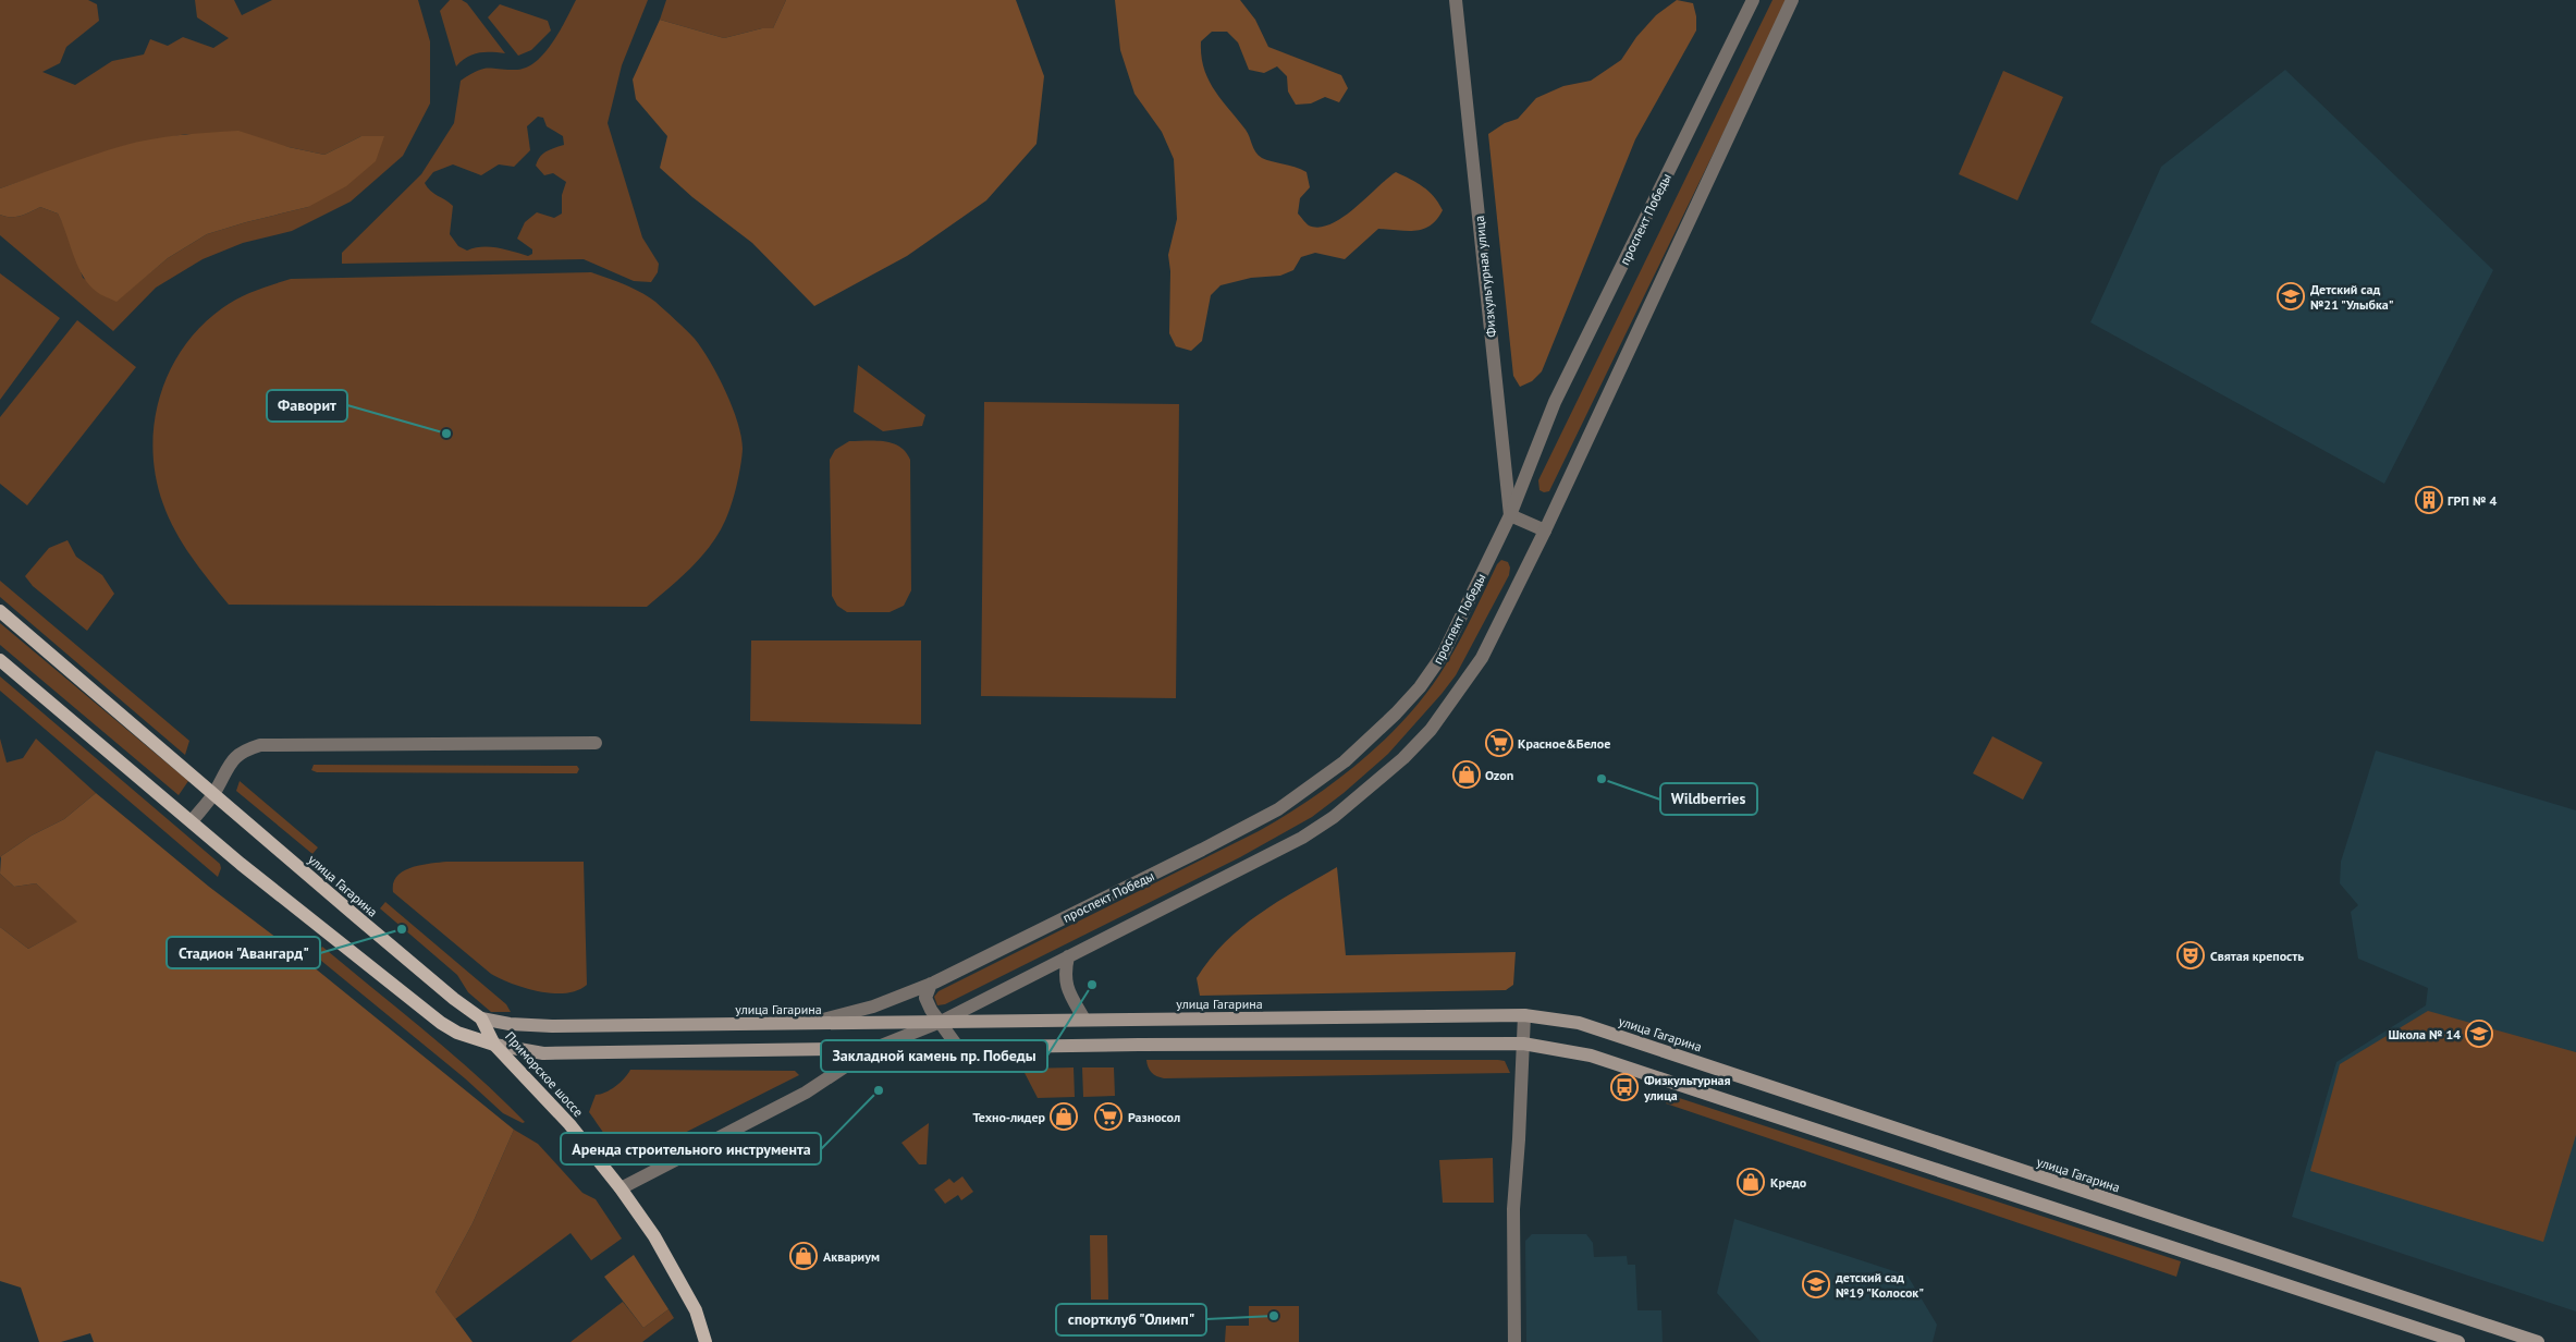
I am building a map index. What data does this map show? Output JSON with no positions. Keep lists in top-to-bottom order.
{
  "streets": {
    "main road": ["улица Гагарина", "Приморское шоссе"],
    "street": ["проспект Победы", "Физкультурная улица"]
  },
  "crossings": [
    ["проспект Победы", "Физкультурная улица"],
    ["проспект Победы", "улица Гагарина"],
    ["улица Гагарина", "Приморское шоссе"]
  ],
  "places": {
    "school or university": ["Детский сад №21 \"Улыбка\"", "Школа № 14", "детский сад №19 \"Колосок\""],
    "other": [
      "Фаворит",
      "Wildberries",
      "Стадион \"Авангард\"",
      "Закладной камень пр. Победы",
      "Аренда строительного инструмента",
      "спортклуб \"Олимп\""
    ],
    "building": ["ГРП № 4"],
    "supermarket": ["Красное&Белое", "Разносол"],
    "shop": [
      "Ozon",
      "Техно-лидер",
      "Кредо",
      "Аквариум"
    ],
    "theatre": ["Святая крепость"],
    "bus stop": ["Физкультурная улица"]
  }
}
